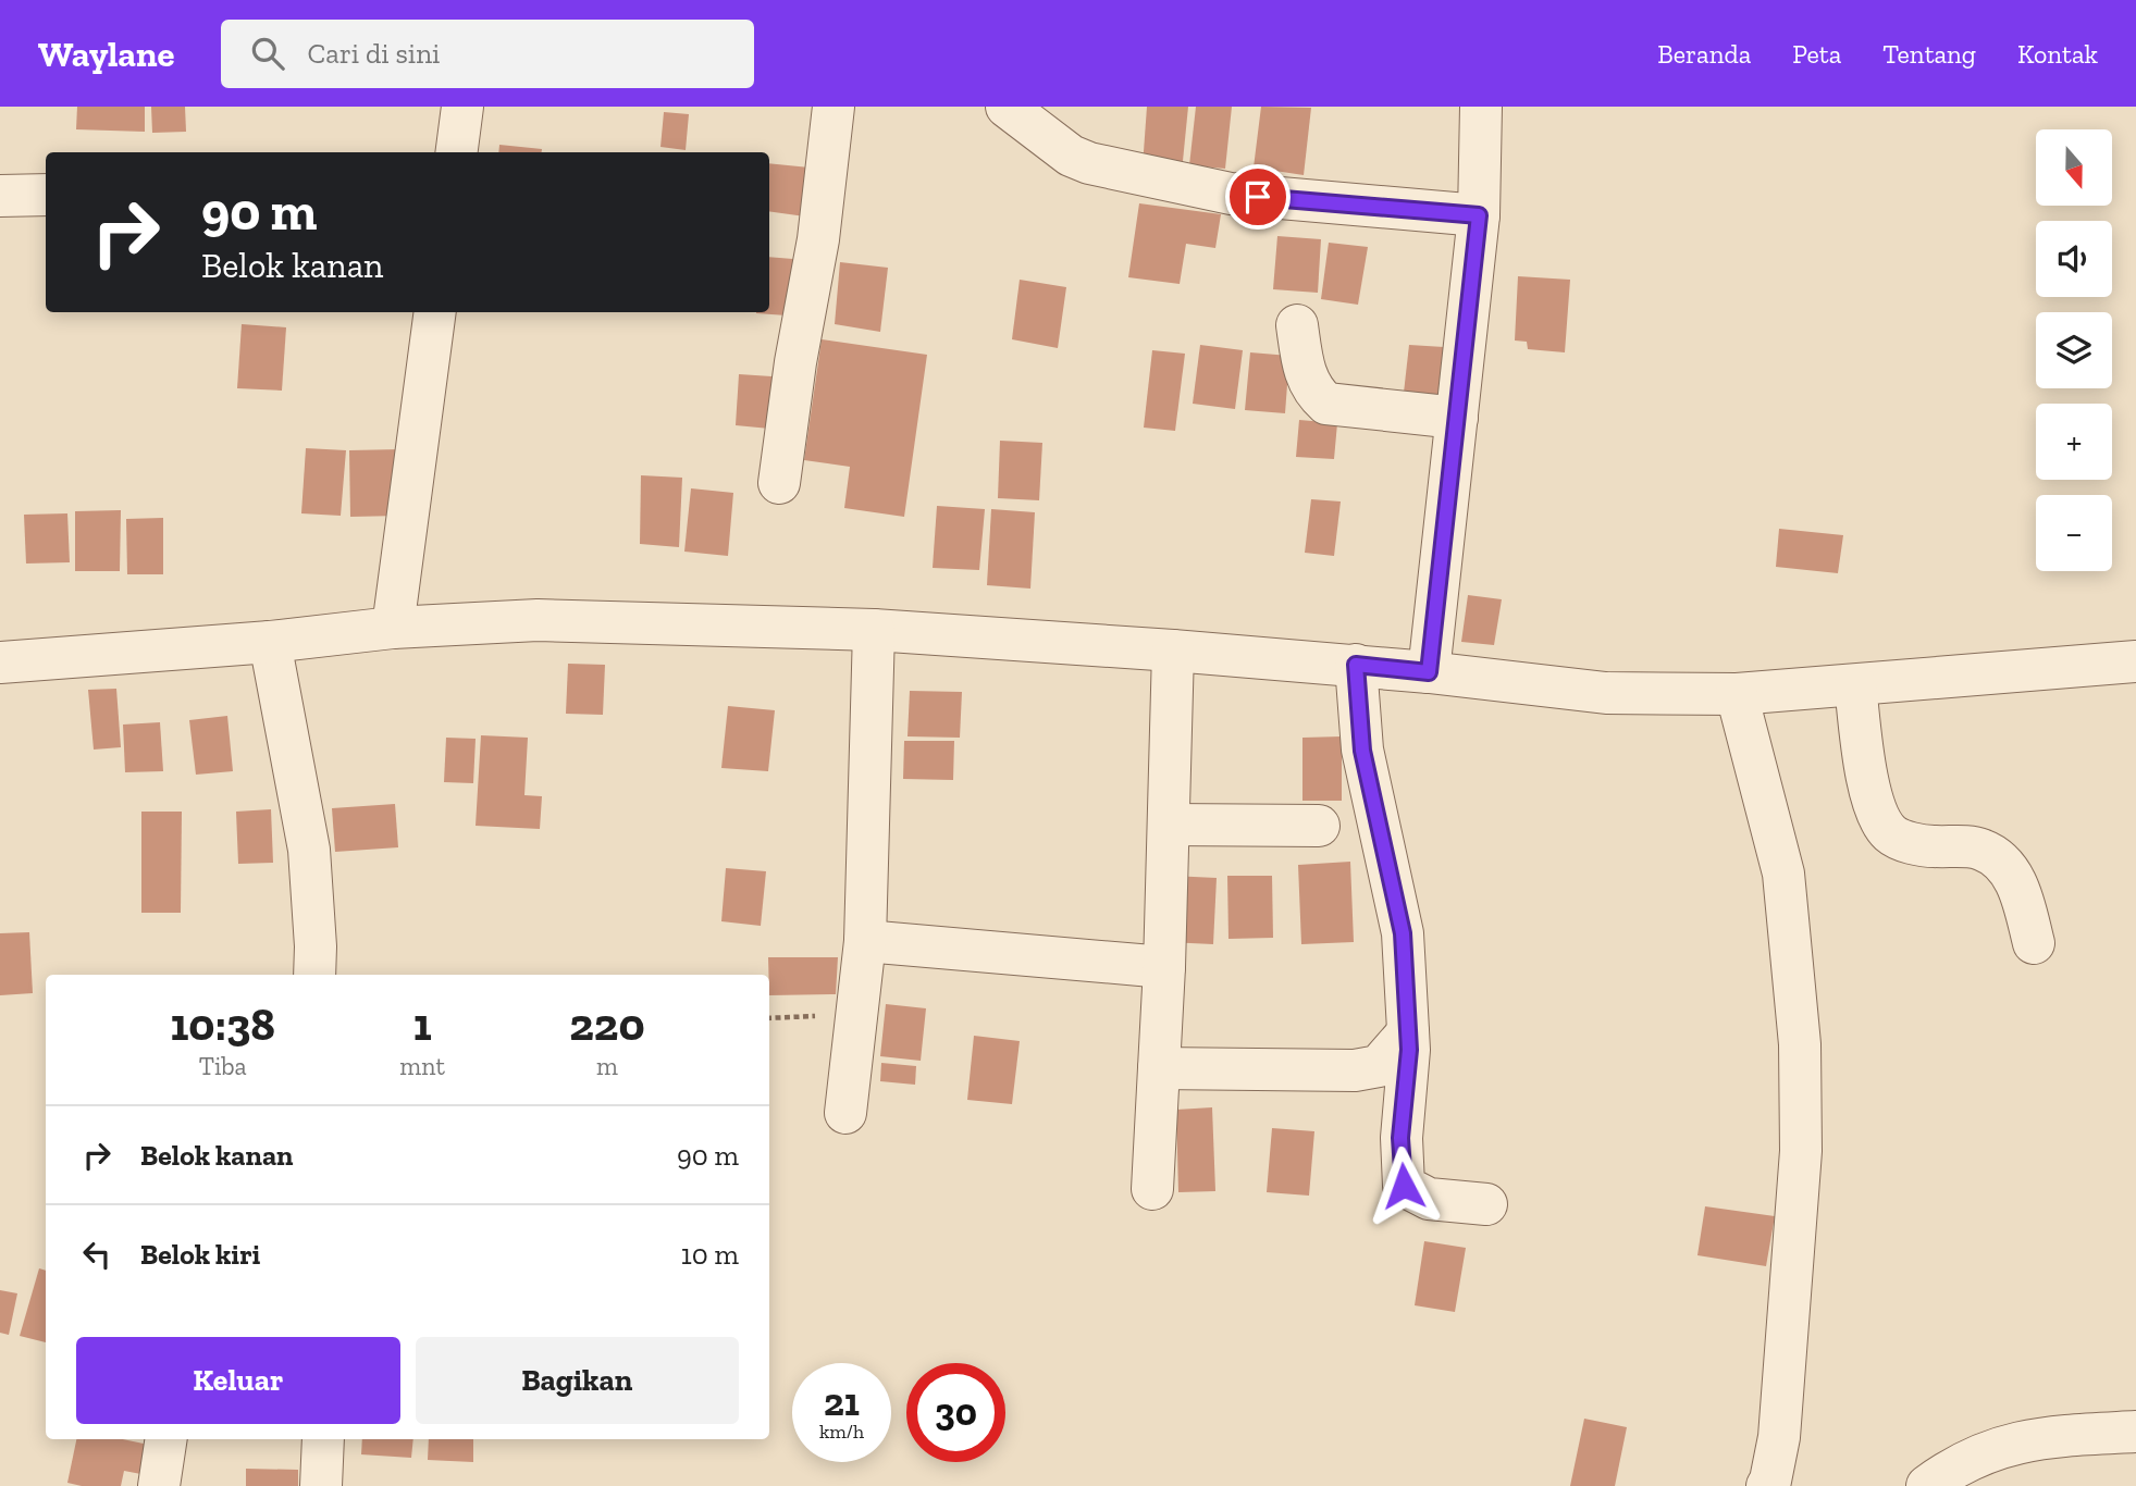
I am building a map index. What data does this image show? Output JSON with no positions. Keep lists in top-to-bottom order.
{
  "north": "bottom",
  "page": {
    "header": "Waylane",
    "search": "Cari di sini",
    "nav": [
      "Beranda",
      "Peta",
      "Tentang",
      "Kontak"
    ],
    "map_buttons": ["+", "−"],
    "turn": ["90 m", "Belok kanan"],
    "eta": [
      "10:38",
      "Tiba",
      "1",
      "mnt",
      "220",
      "m"
    ],
    "list": [
      {
        "name": "Belok kanan",
        "value": "90 m"
      },
      {
        "name": "Belok kiri",
        "value": "10 m"
      }
    ],
    "buttons": ["Keluar", "Bagikan"],
    "speed": "21 km/h",
    "limit": "30"
  }
}
